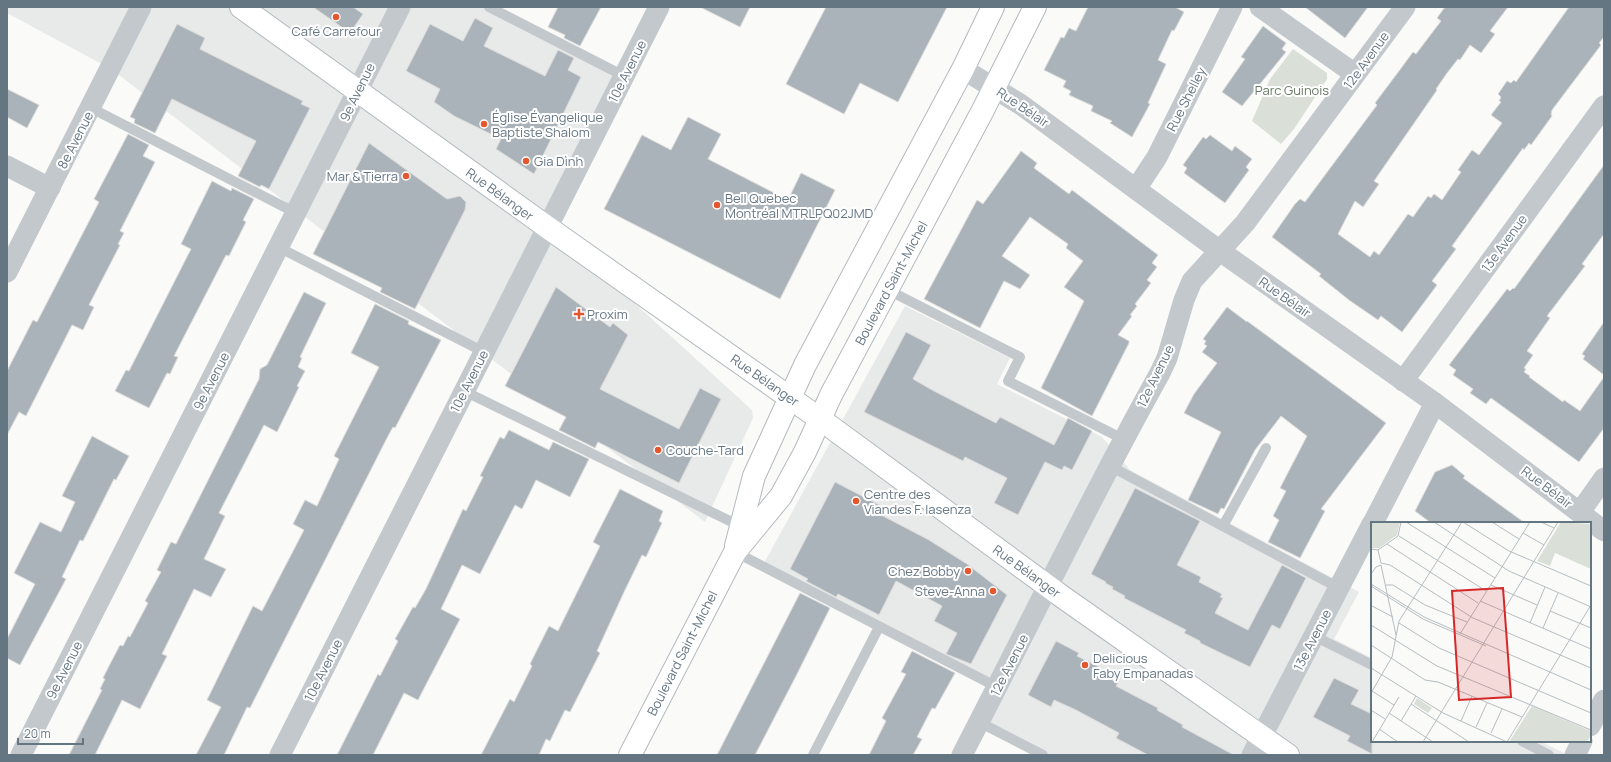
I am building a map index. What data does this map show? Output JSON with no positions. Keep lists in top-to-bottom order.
{
  "streets": {
    "main road": ["Rue Bélanger", "Boulevard Saint-Michel"],
    "street": [
      "12e Avenue",
      "10e Avenue",
      "9e Avenue",
      "Rue Shelley",
      "Rue Bélair",
      "8e Avenue",
      "13e Avenue"
    ]
  },
  "crossings": [
    ["12e Avenue", "Rue Bélair"],
    ["12e Avenue", "Rue Bélanger"],
    ["10e Avenue", "Rue Bélanger"],
    ["9e Avenue", "Rue Bélanger"],
    ["Rue Shelley", "Rue Bélair"],
    ["Rue Bélair", "13e Avenue"],
    ["Rue Bélair", "Boulevard Saint-Michel"],
    ["Rue Bélanger", "13e Avenue"],
    ["Rue Bélanger", "Boulevard Saint-Michel"]
  ],
  "parks": ["Parc Guinois"],
  "places": {
    "other": [
      "Café Carrefour",
      "Église Évangelique Baptiste Shalom",
      "Gia Dình",
      "Mar & Tierra",
      "Bell Quebec Montréal MTRLPQ02JMD",
      "Couche-Tard",
      "Centre des Viandes F. Iasenza",
      "Chez Bobby",
      "Steve-Anna",
      "Delicious Faby Empanadas"
    ],
    "health": ["Proxim"]
  },
  "scale_bar": "20 m"
}
